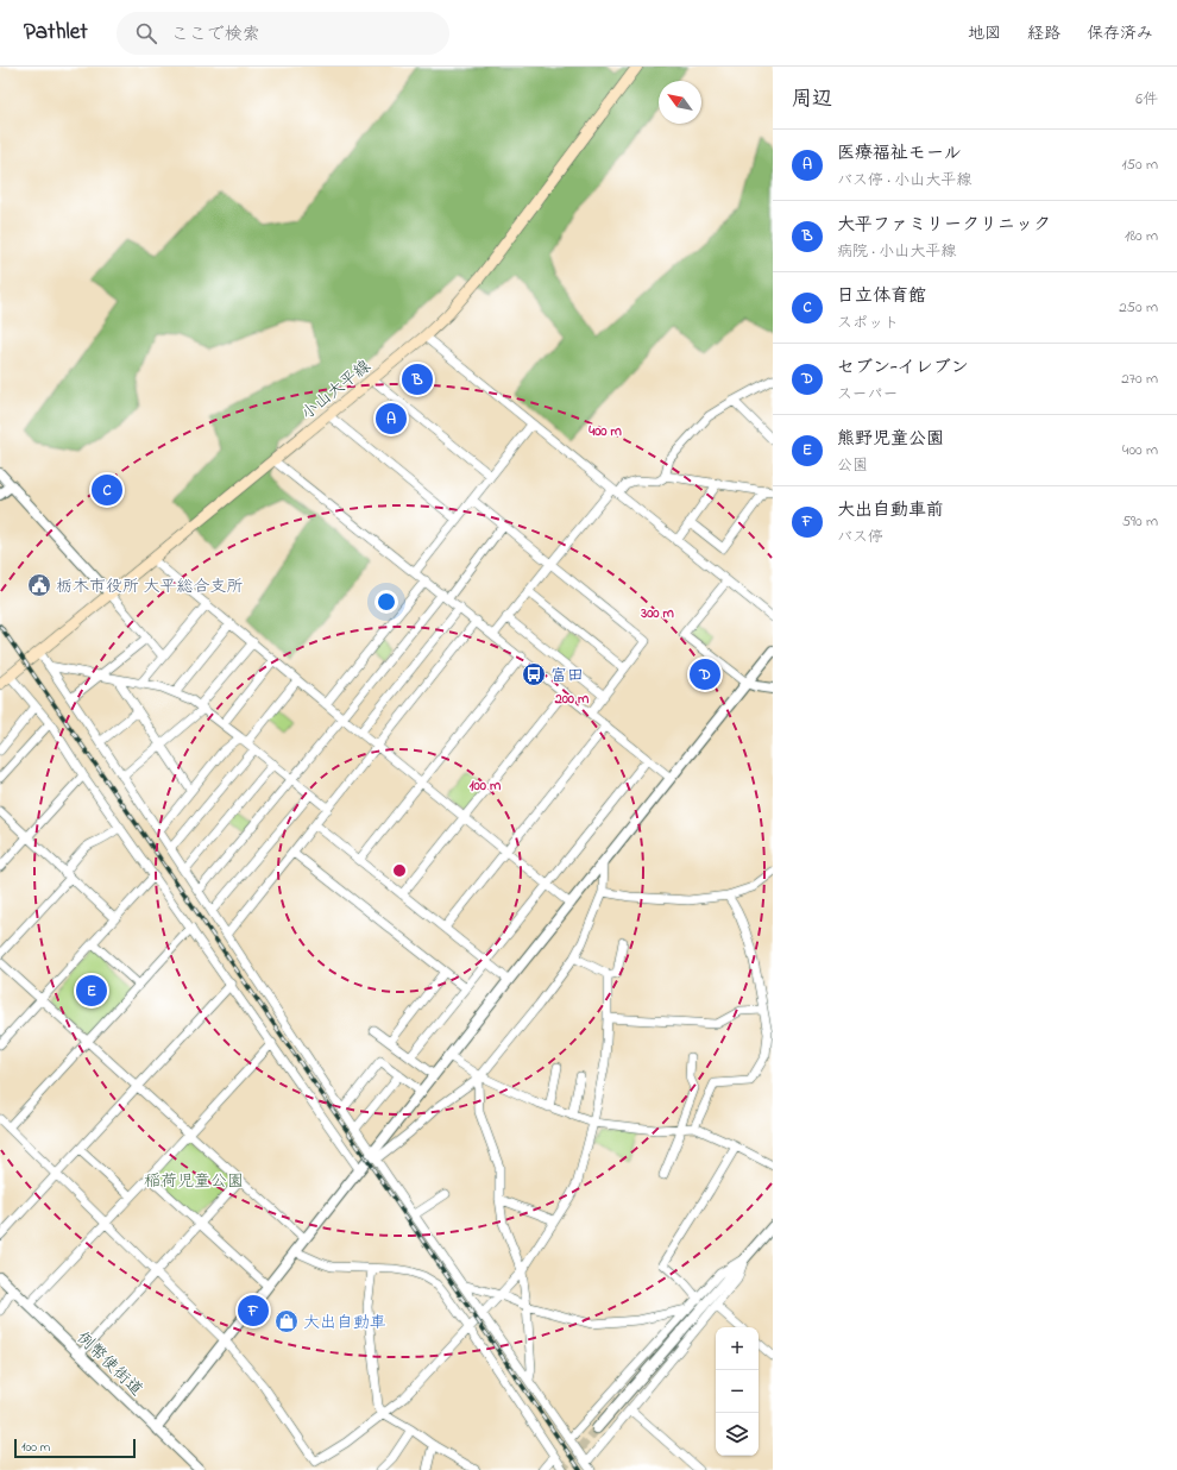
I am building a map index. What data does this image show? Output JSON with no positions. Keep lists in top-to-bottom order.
{
  "streets": {
    "main road": ["小山大平線"],
    "street": ["例幣使街道"]
  },
  "parks": ["稲荷児童公園"],
  "places": {
    "public building": ["栃木市役所 大平総合支所"],
    "bus stop": ["富田"],
    "shop": ["大出自動車"]
  },
  "scale_bar": "100 m",
  "north": "top left",
  "page": {
    "header": "Pathlet",
    "search": "ここで検索",
    "nav": ["地図", "経路", "保存済み"],
    "heading": ["周辺", "6件"],
    "list": [
      {
        "mark": "A",
        "name": "医療福祉モール",
        "note": "バス停 · 小山大平線",
        "value": "150 m"
      },
      {
        "mark": "B",
        "name": "大平ファミリークリニック",
        "note": "病院 · 小山大平線",
        "value": "180 m"
      },
      {
        "mark": "C",
        "name": "日立体育館",
        "note": "スポット",
        "value": "250 m"
      },
      {
        "mark": "D",
        "name": "セブン-イレブン",
        "note": "スーパー",
        "value": "270 m"
      },
      {
        "mark": "E",
        "name": "熊野児童公園",
        "note": "公園",
        "value": "400 m"
      },
      {
        "mark": "F",
        "name": "大出自動車前",
        "note": "バス停",
        "value": "590 m"
      }
    ],
    "pins": [
      "B",
      "A",
      "C",
      "D",
      "E",
      "F"
    ],
    "map_buttons": ["+", "−"],
    "scale": "100 m"
  },
  "rings": [
    "400 m",
    "300 m",
    "200 m",
    "100 m"
  ]
}
